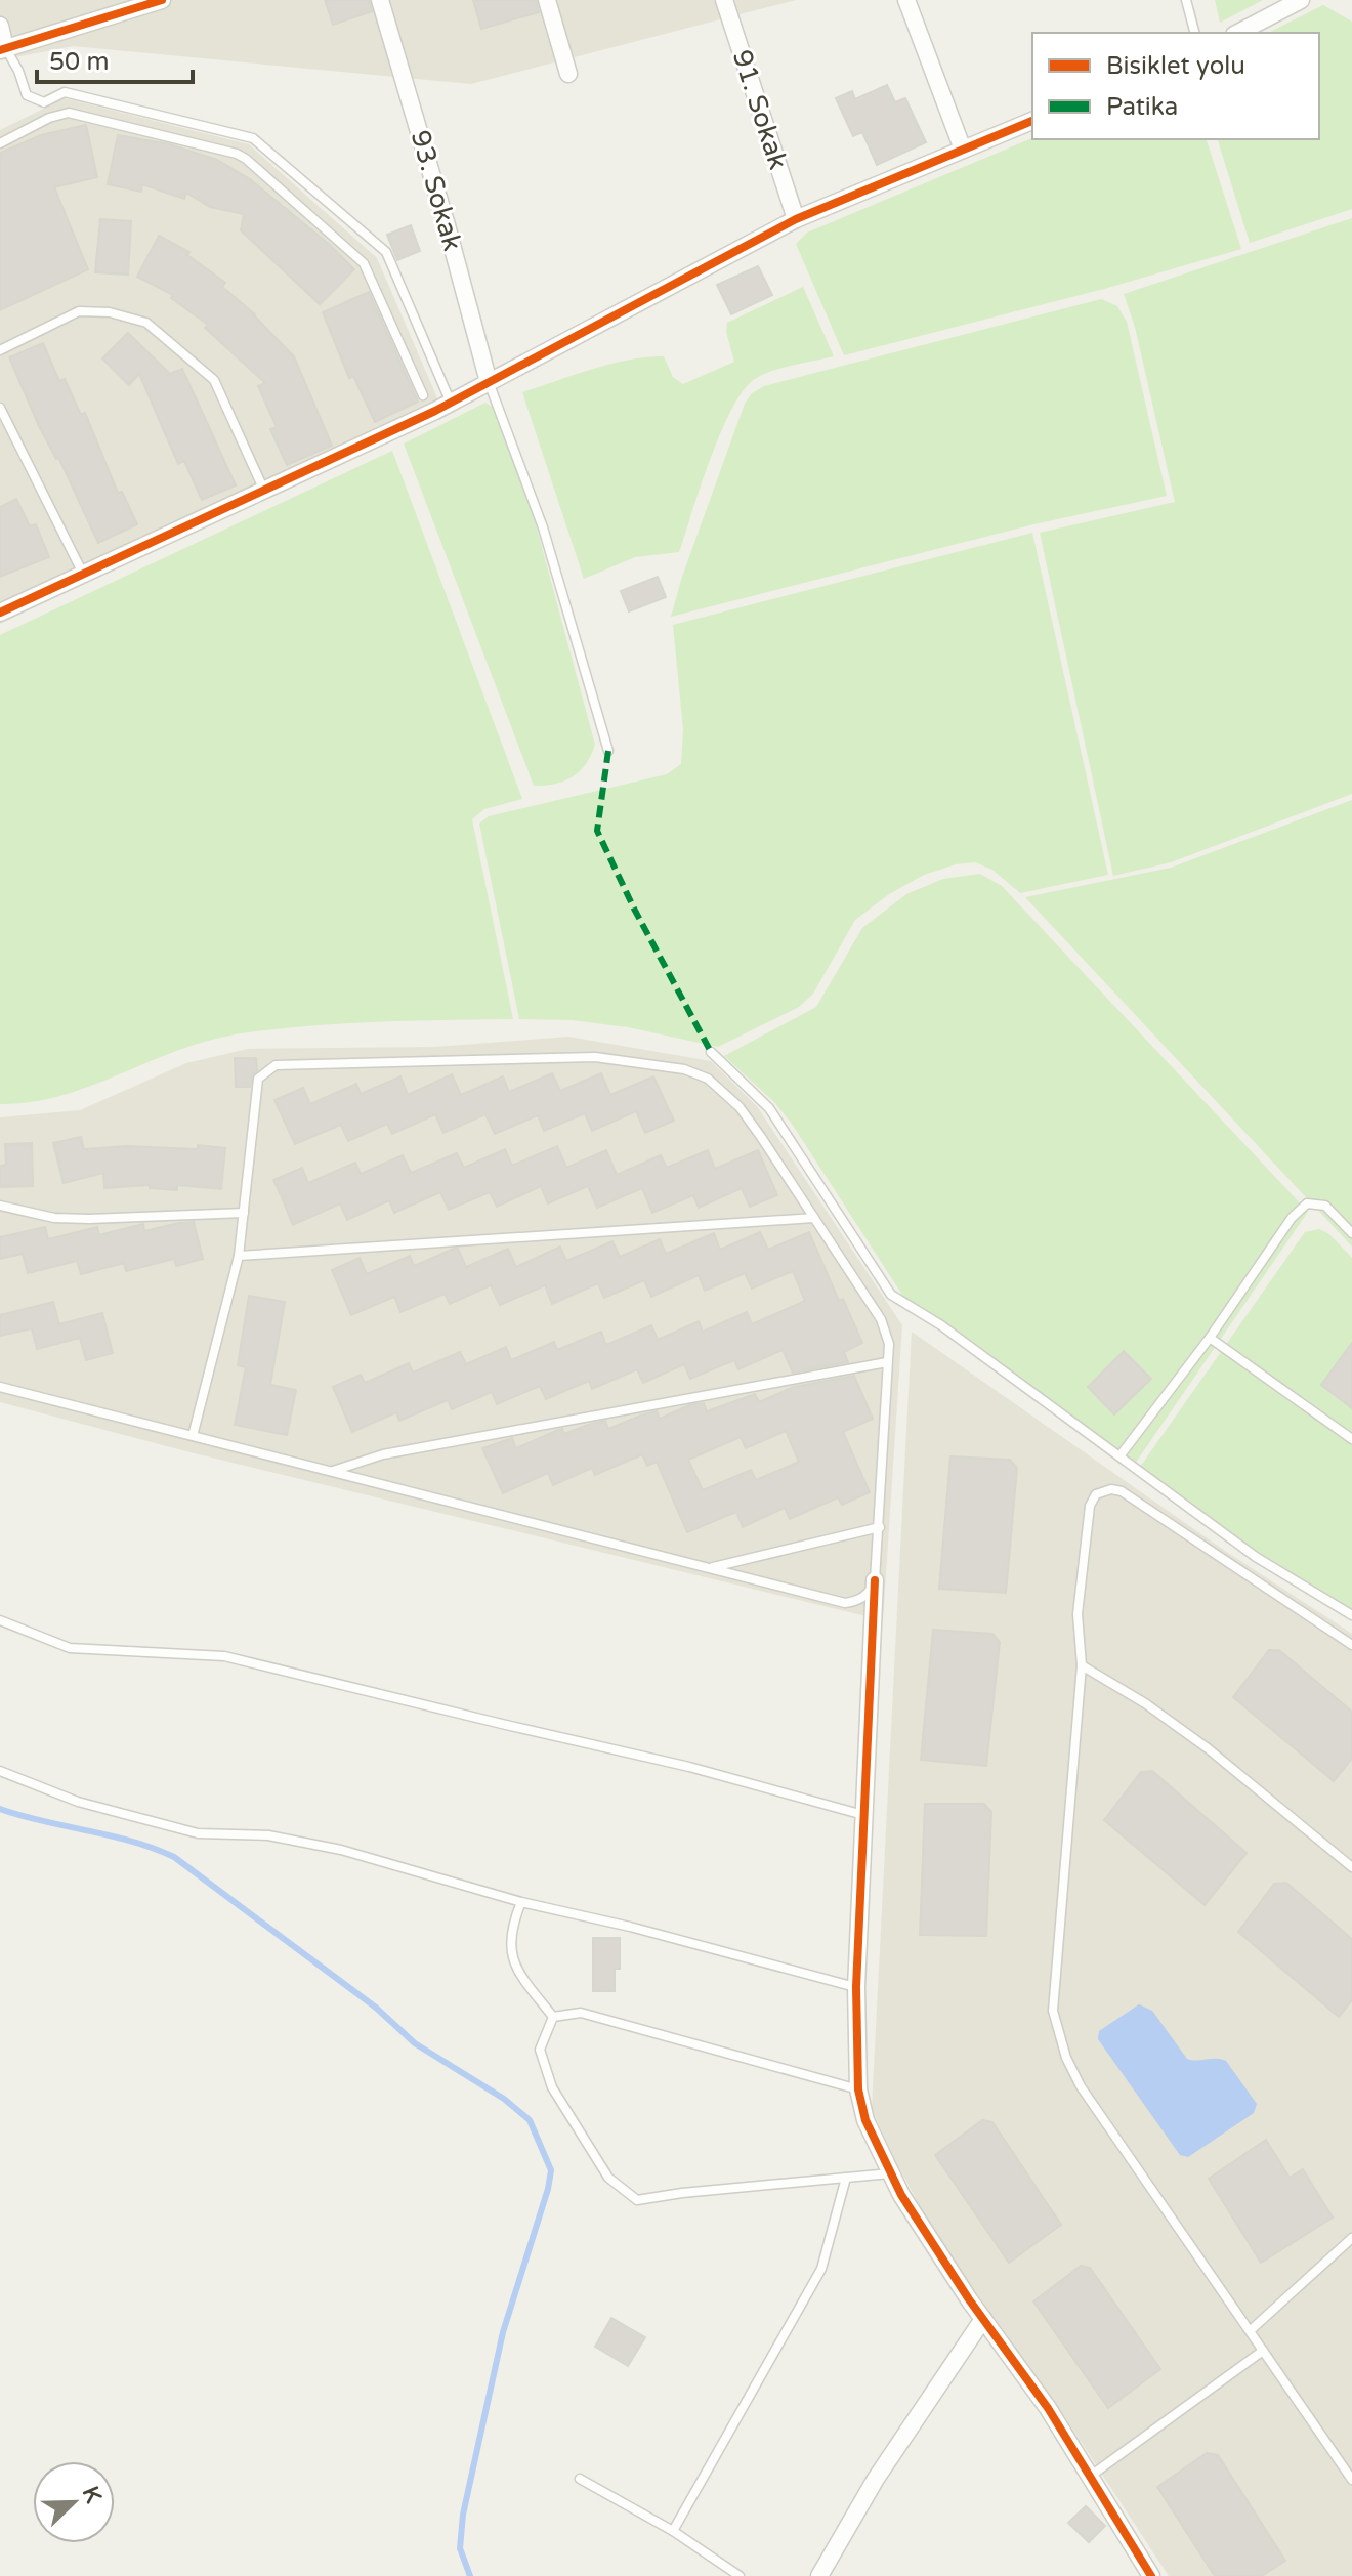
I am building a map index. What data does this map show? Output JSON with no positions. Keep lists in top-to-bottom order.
{
  "streets": {
    "street": ["91. Sokak", "93. Sokak"]
  },
  "legend": ["Bisiklet yolu", "Patika"],
  "scale_bar": "50 m",
  "north": "top right"
}
